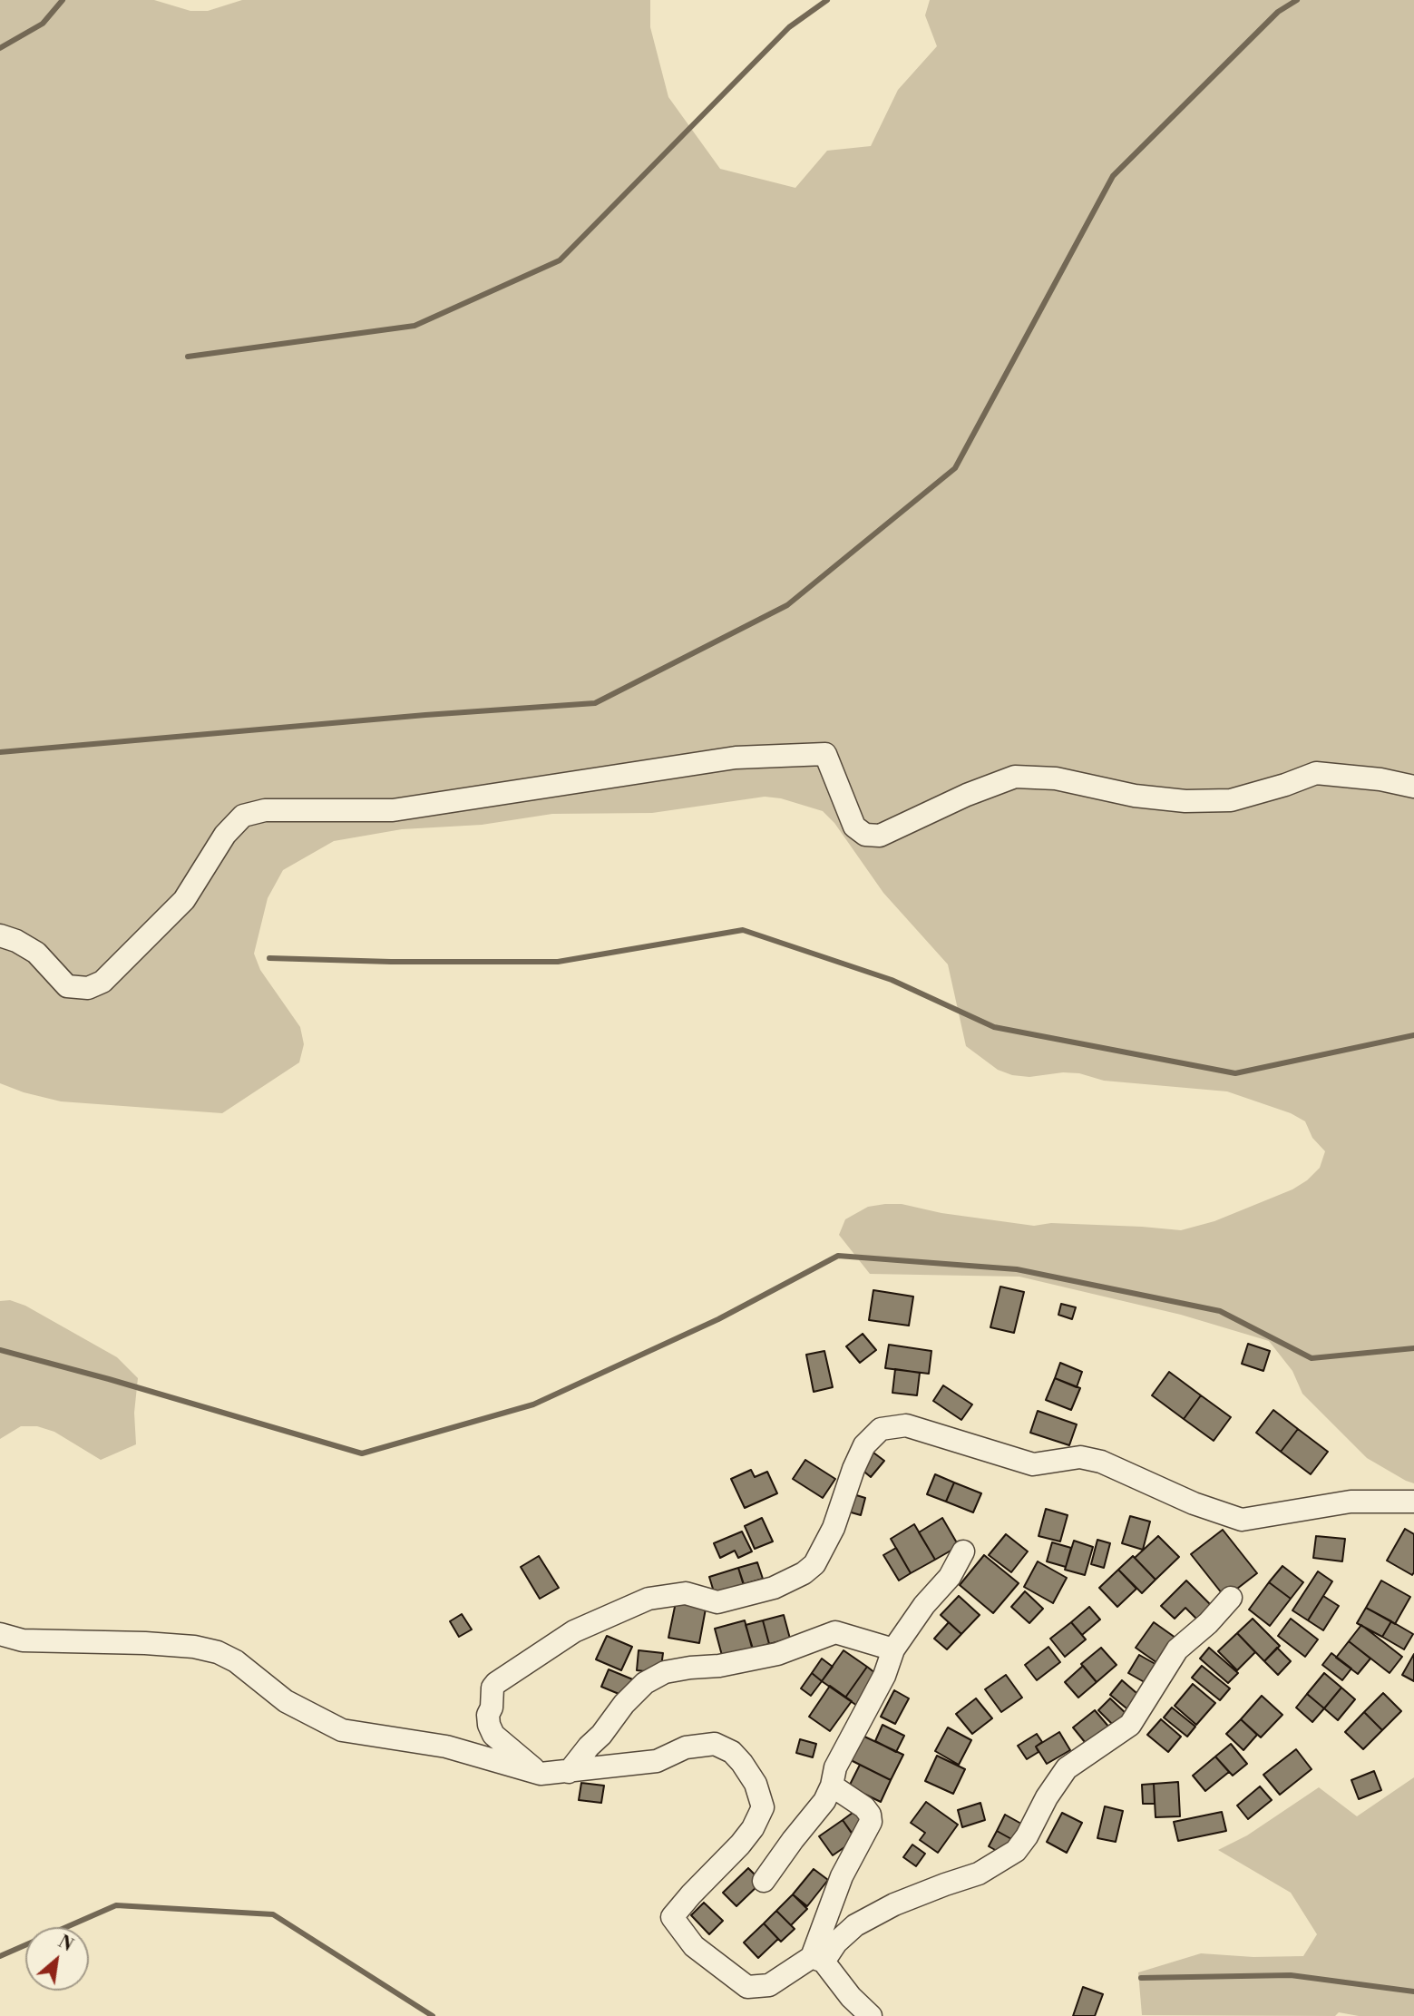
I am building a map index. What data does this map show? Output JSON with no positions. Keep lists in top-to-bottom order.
{
  "north": "top right"
}
